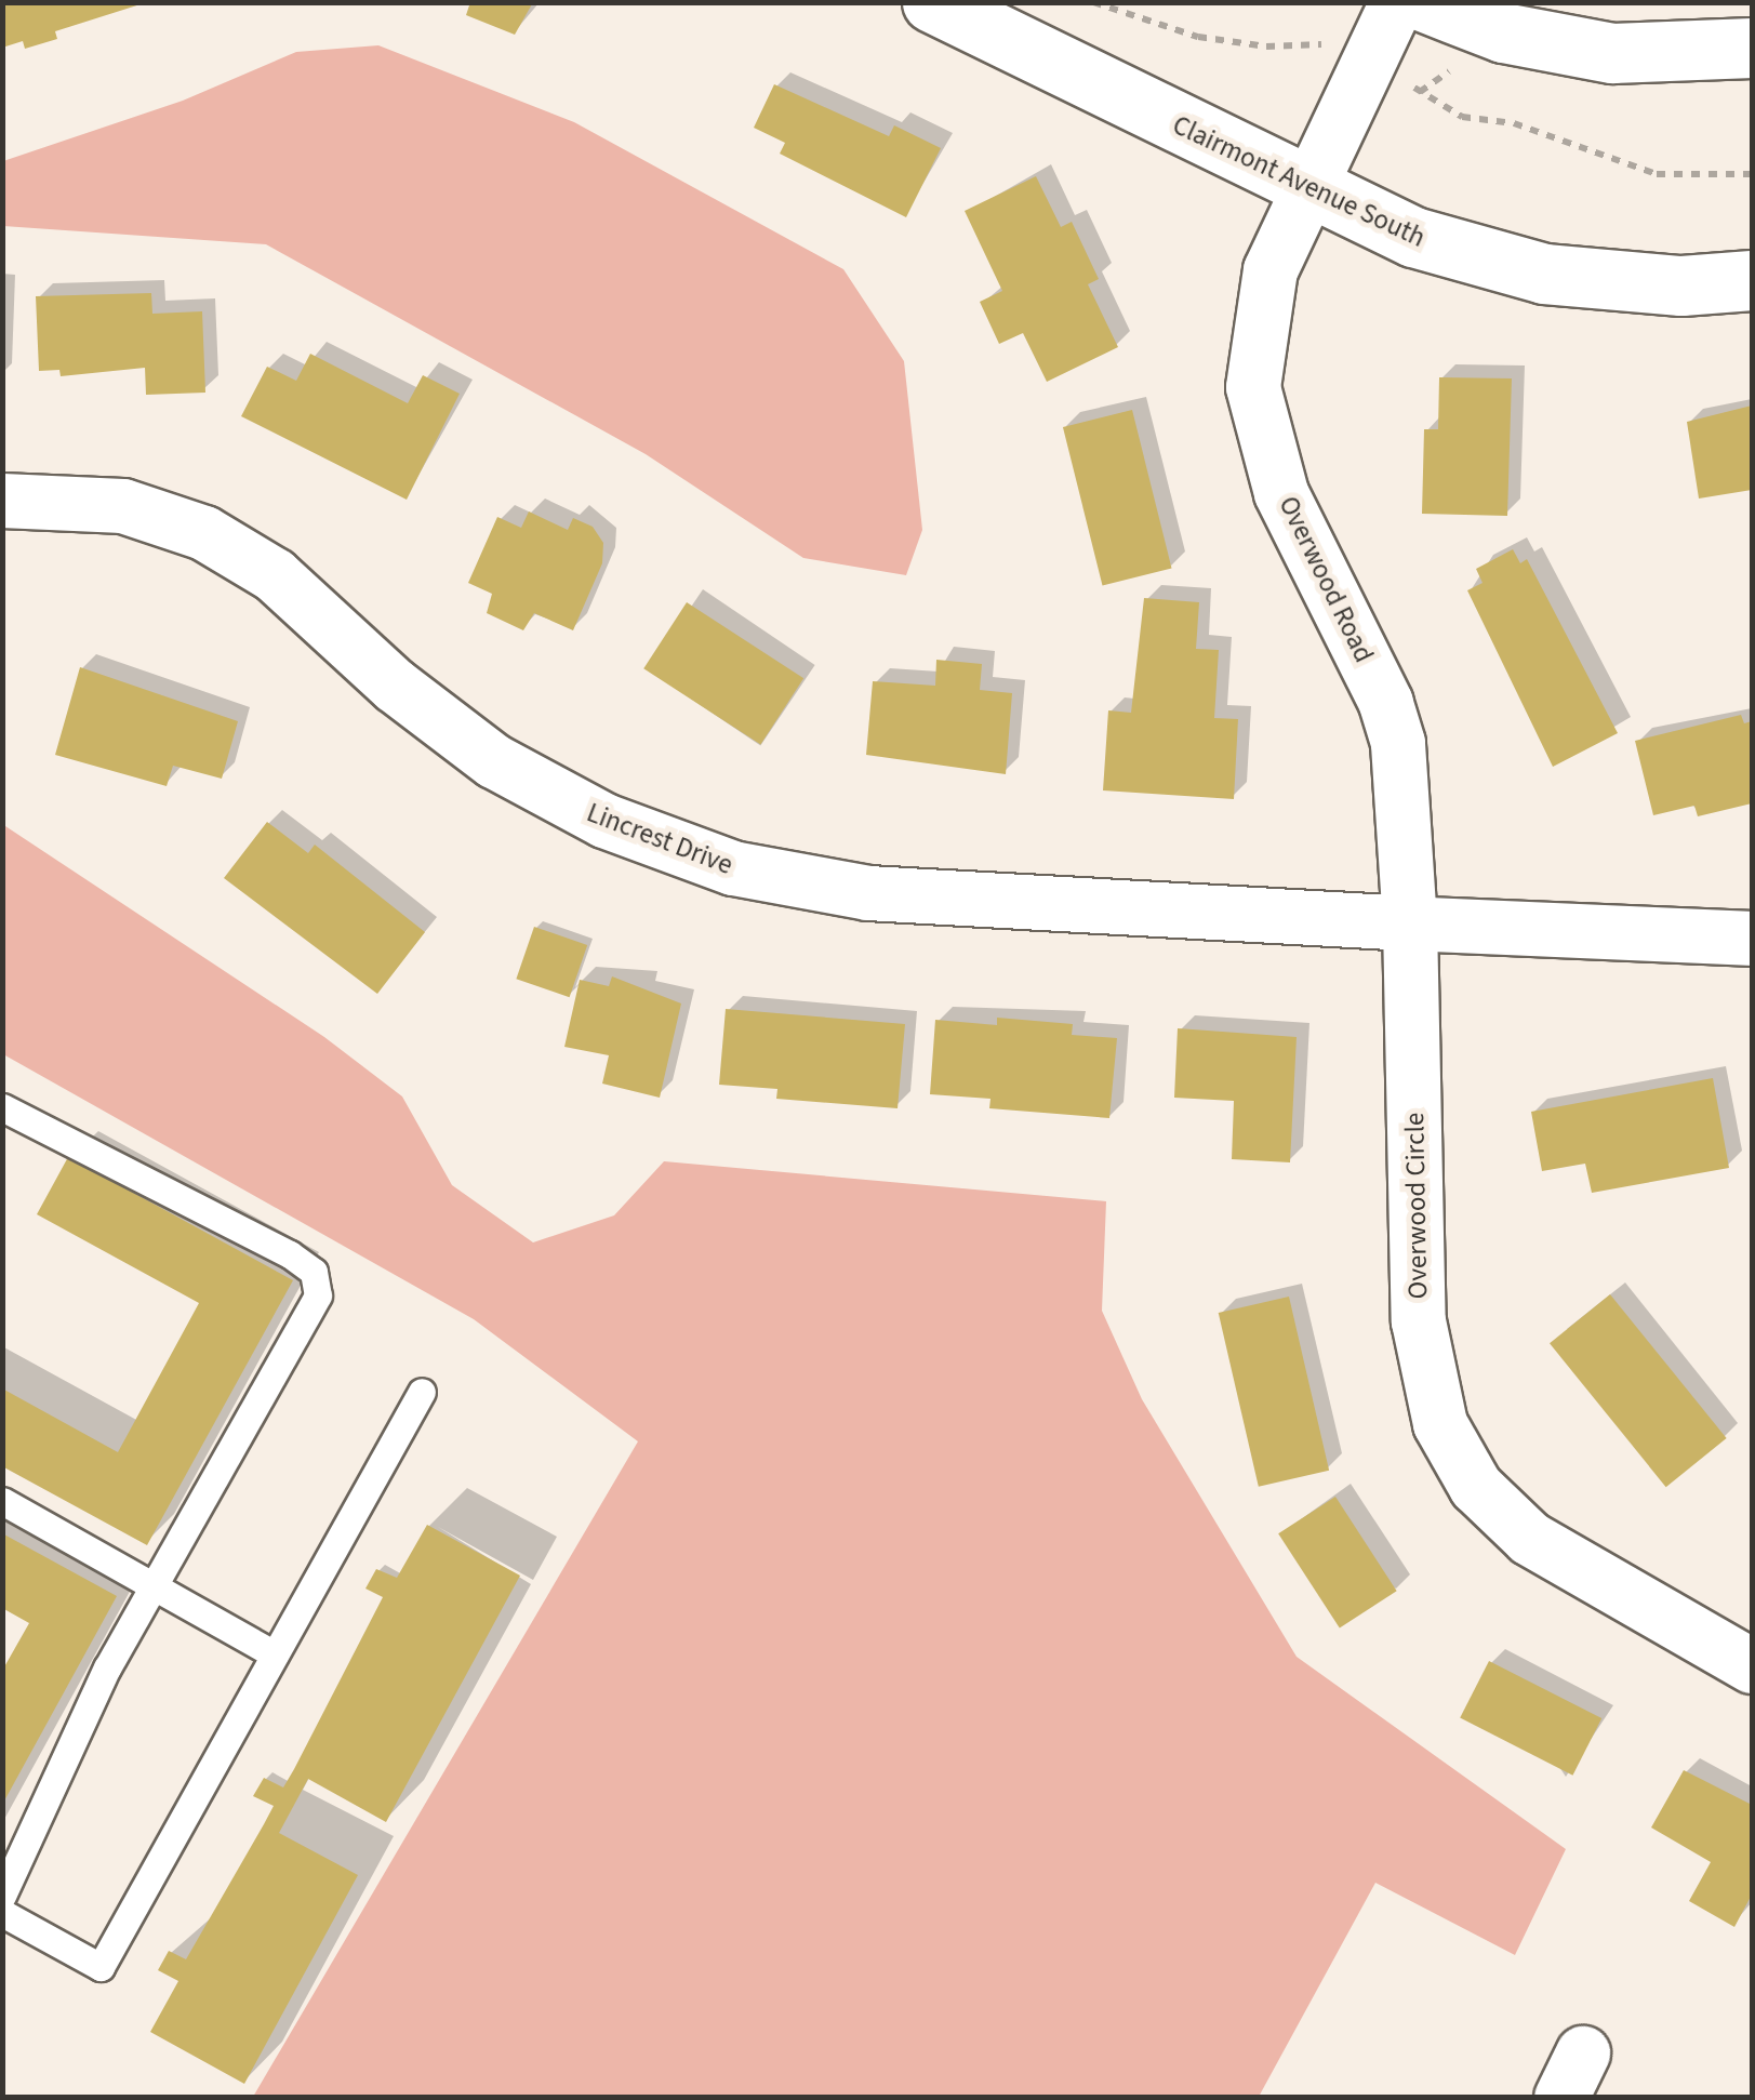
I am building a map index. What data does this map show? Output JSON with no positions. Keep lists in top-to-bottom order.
{
  "streets": {
    "street": [
      "Clairmont Avenue South",
      "Overwood Road",
      "Lincrest Drive",
      "Overwood Circle"
    ]
  },
  "crossings": [
    ["Clairmont Avenue South", "Overwood Road"],
    ["Overwood Road", "Lincrest Drive"],
    ["Overwood Road", "Overwood Circle"],
    ["Lincrest Drive", "Overwood Circle"]
  ]
}
